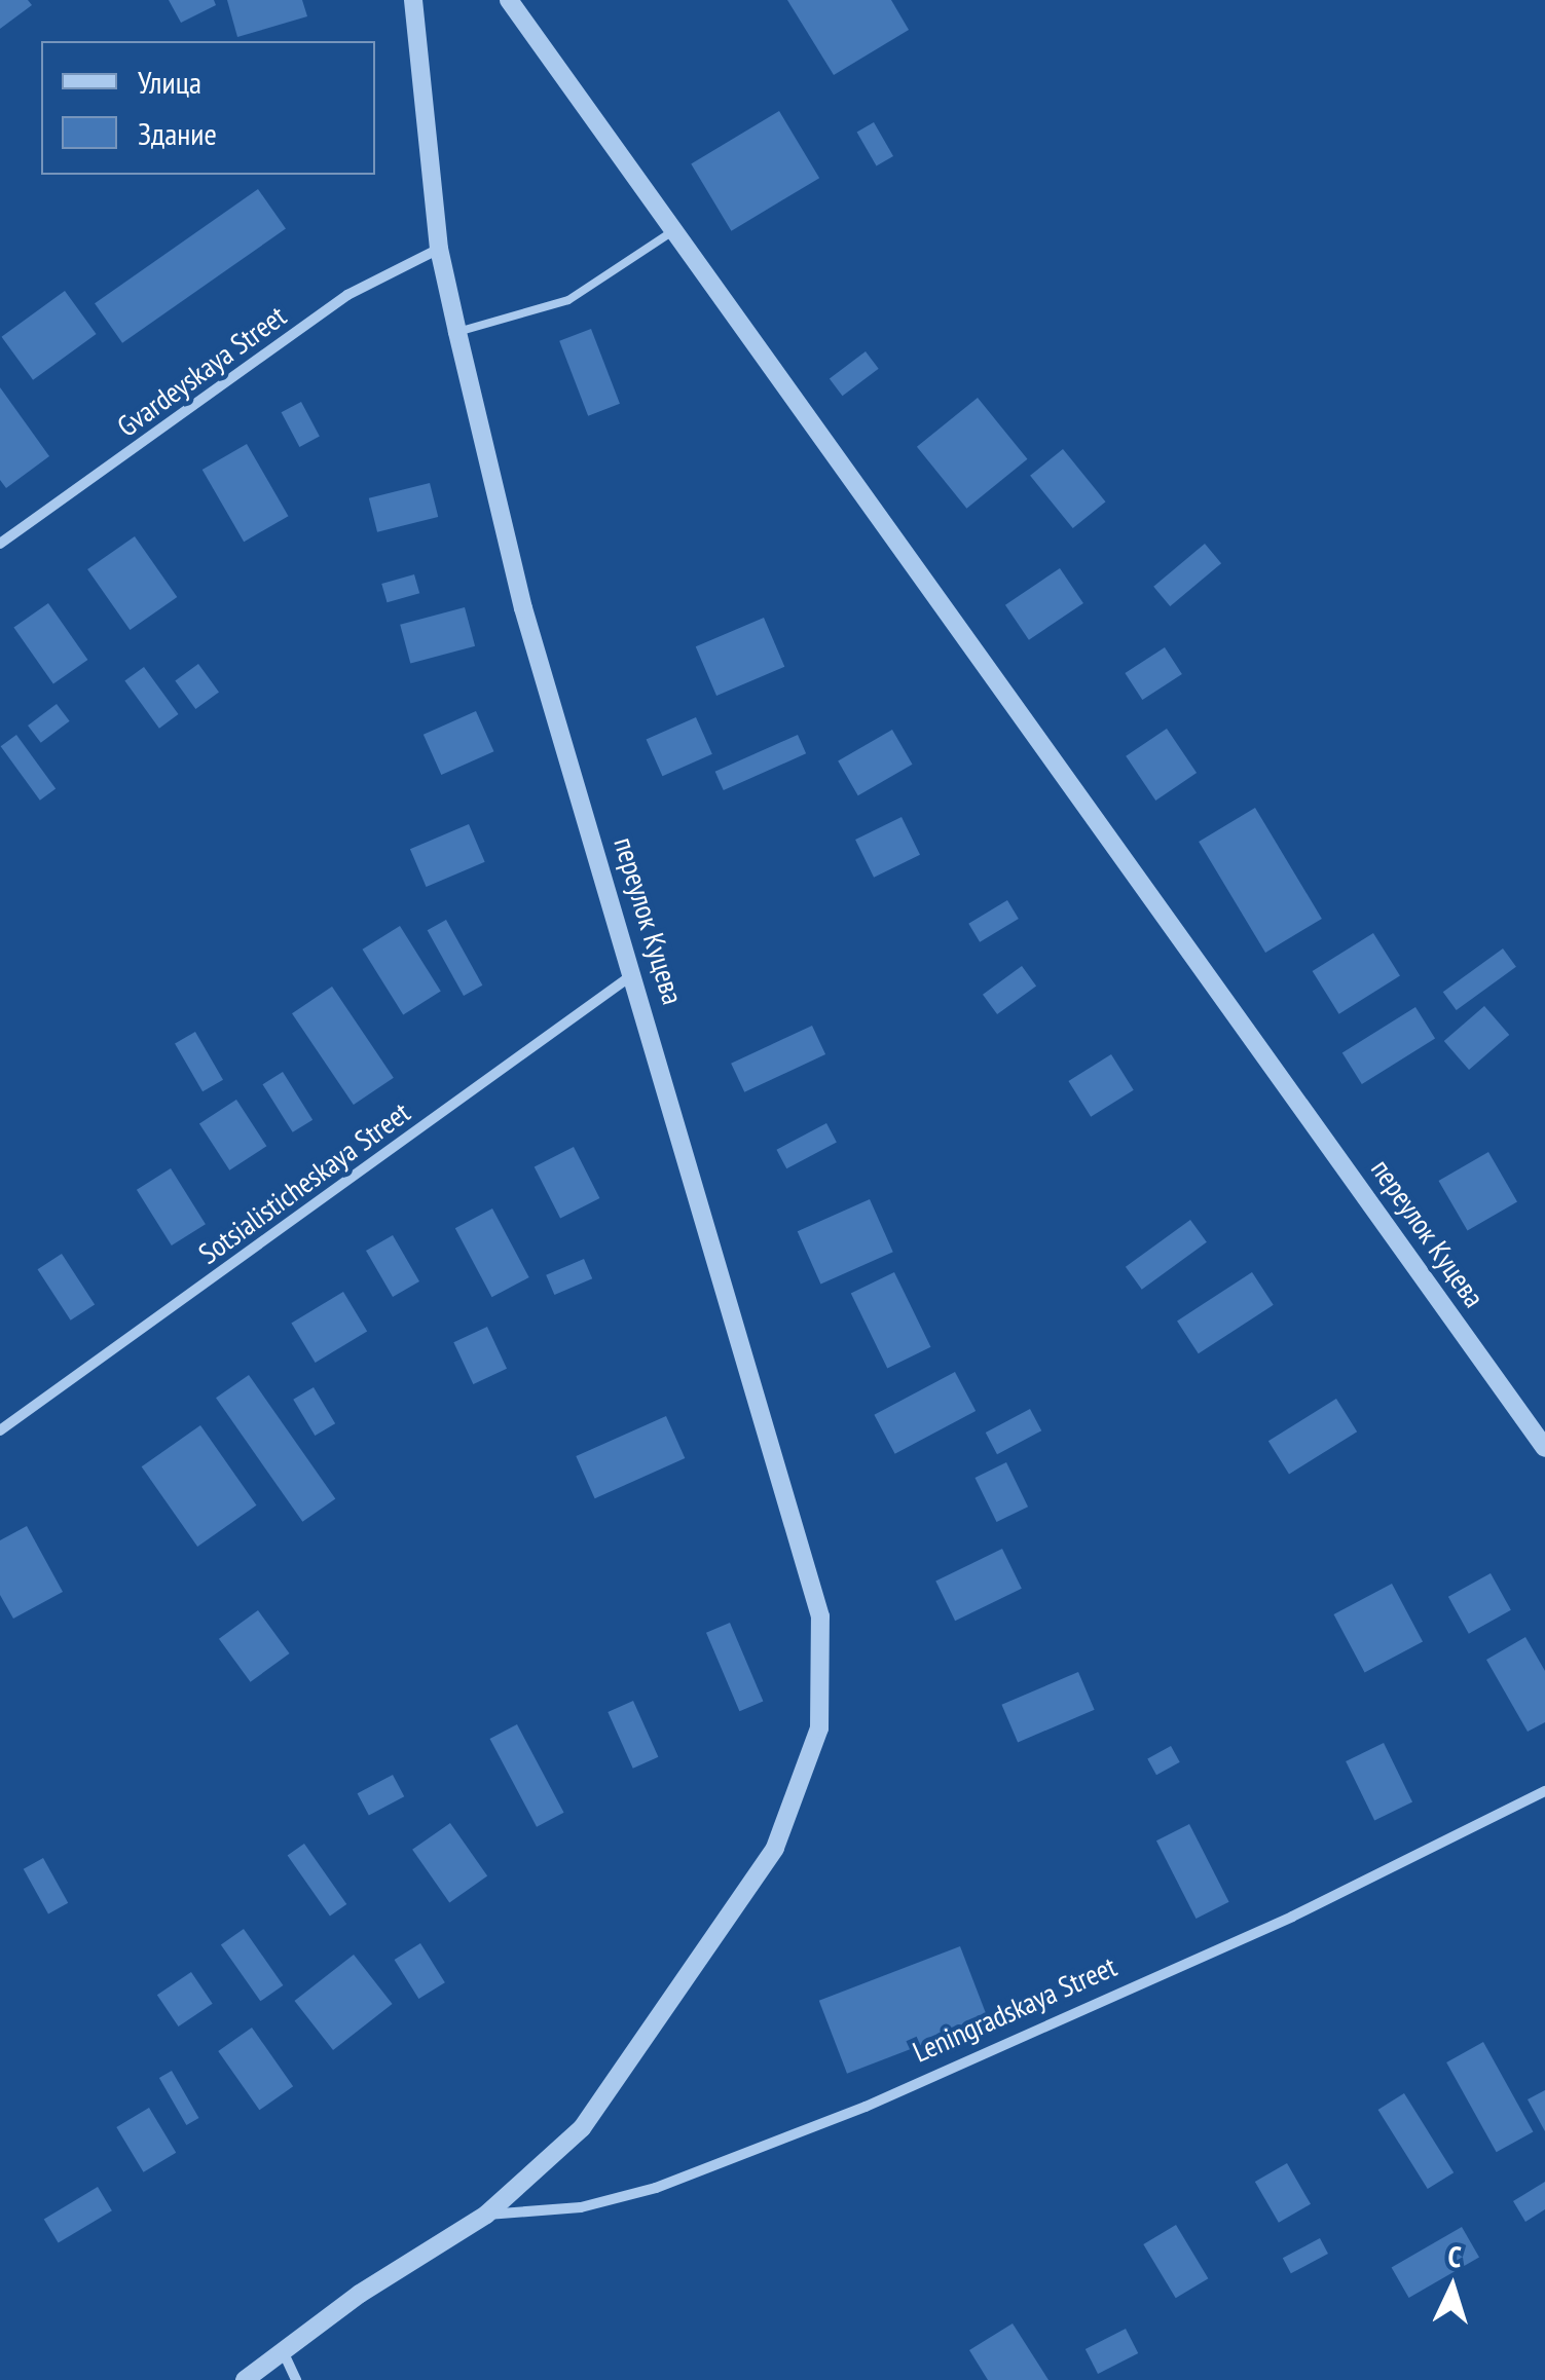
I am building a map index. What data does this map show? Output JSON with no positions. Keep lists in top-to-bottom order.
{
  "streets": {
    "street": [
      "Gvardeyskaya Street",
      "переулок Куцева",
      "Sotsialisticheskaya Street",
      "Leningradskaya Street"
    ]
  },
  "crossings": [
    ["Gvardeyskaya Street", "переулок Куцева"],
    ["переулок Куцева", "Sotsialisticheskaya Street"],
    ["переулок Куцева", "Leningradskaya Street"]
  ],
  "legend": ["Улица", "Здание"],
  "north": "top"
}
